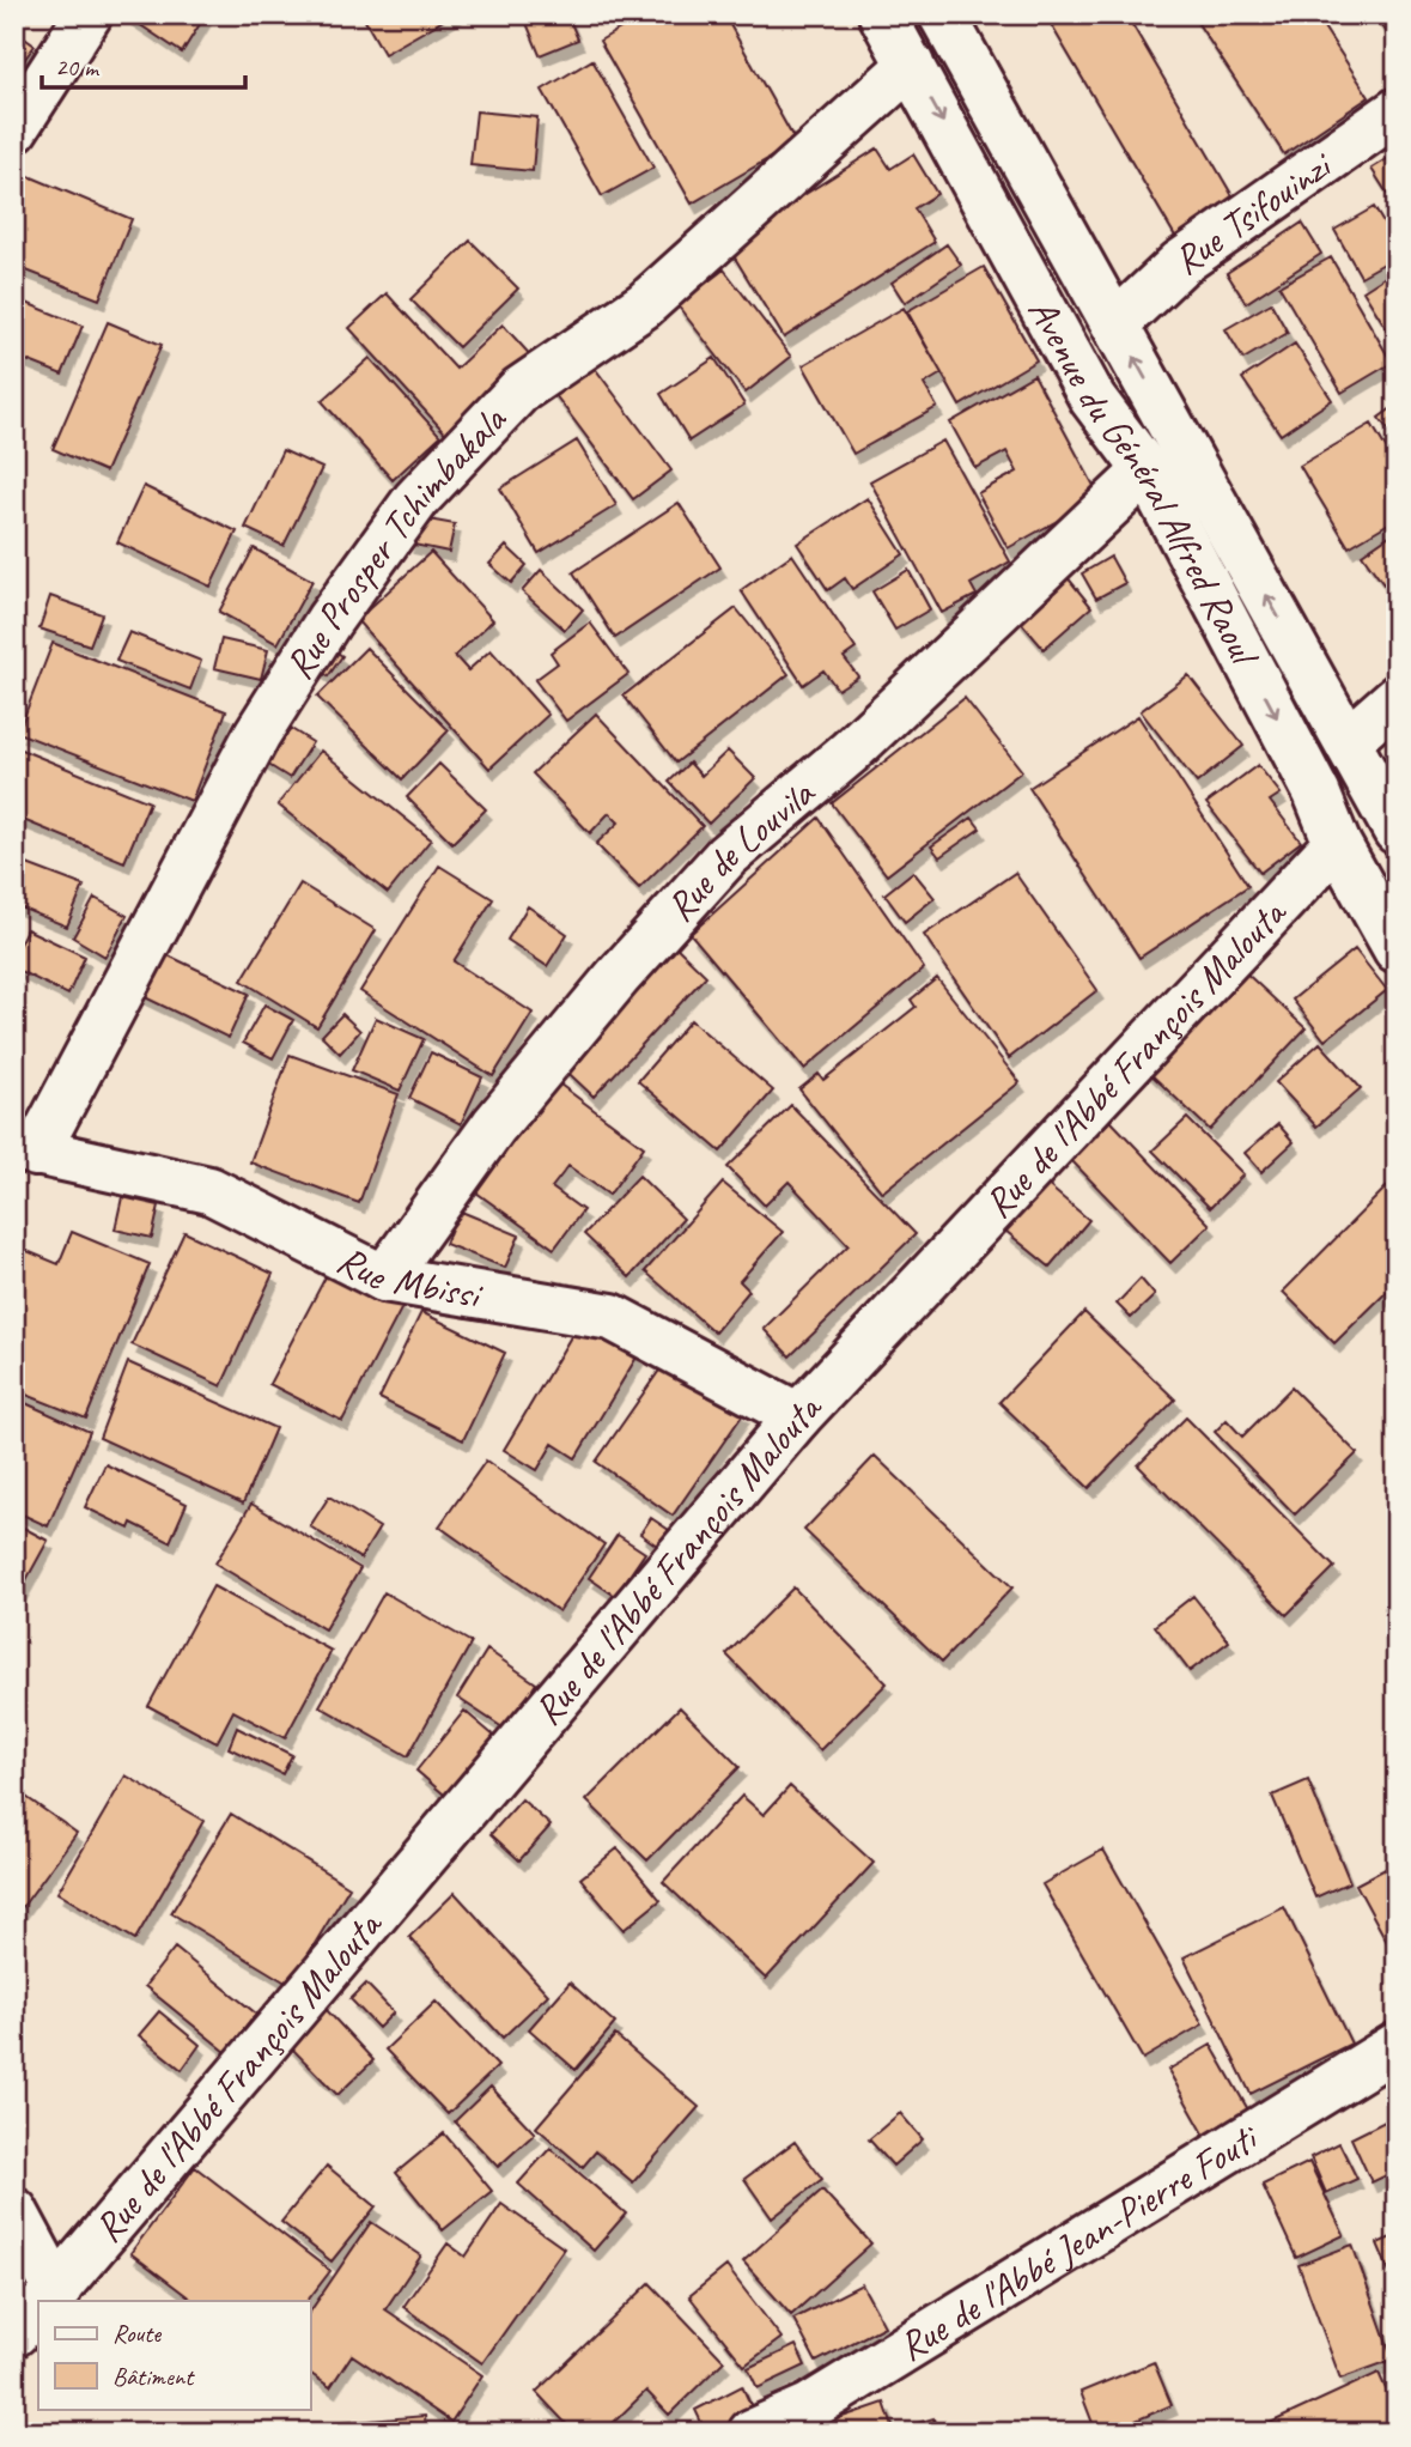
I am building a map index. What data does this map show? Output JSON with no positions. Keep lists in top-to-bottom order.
{
  "streets": {
    "street": [
      "Rue Tsifouinzi",
      "Avenue du Général Alfred Raoul",
      "Rue Prosper Tchimbakala",
      "Rue de Louvila",
      "Rue de l'Abbé François Malouta",
      "Rue Mbissi",
      "Rue de l'Abbé Jean-Pierre Fouti"
    ]
  },
  "crossings": [
    ["Avenue du Général Alfred Raoul", "Rue Prosper Tchimbakala"],
    ["Avenue du Général Alfred Raoul", "Rue de Louvila"],
    ["Avenue du Général Alfred Raoul", "Rue de l'Abbé François Malouta"],
    ["Rue Prosper Tchimbakala", "Rue Mbissi"],
    ["Rue de Louvila", "Rue Mbissi"],
    ["Rue de l'Abbé François Malouta", "Rue Mbissi"]
  ],
  "legend": ["Route", "Bâtiment"],
  "scale_bar": "20 m"
}
